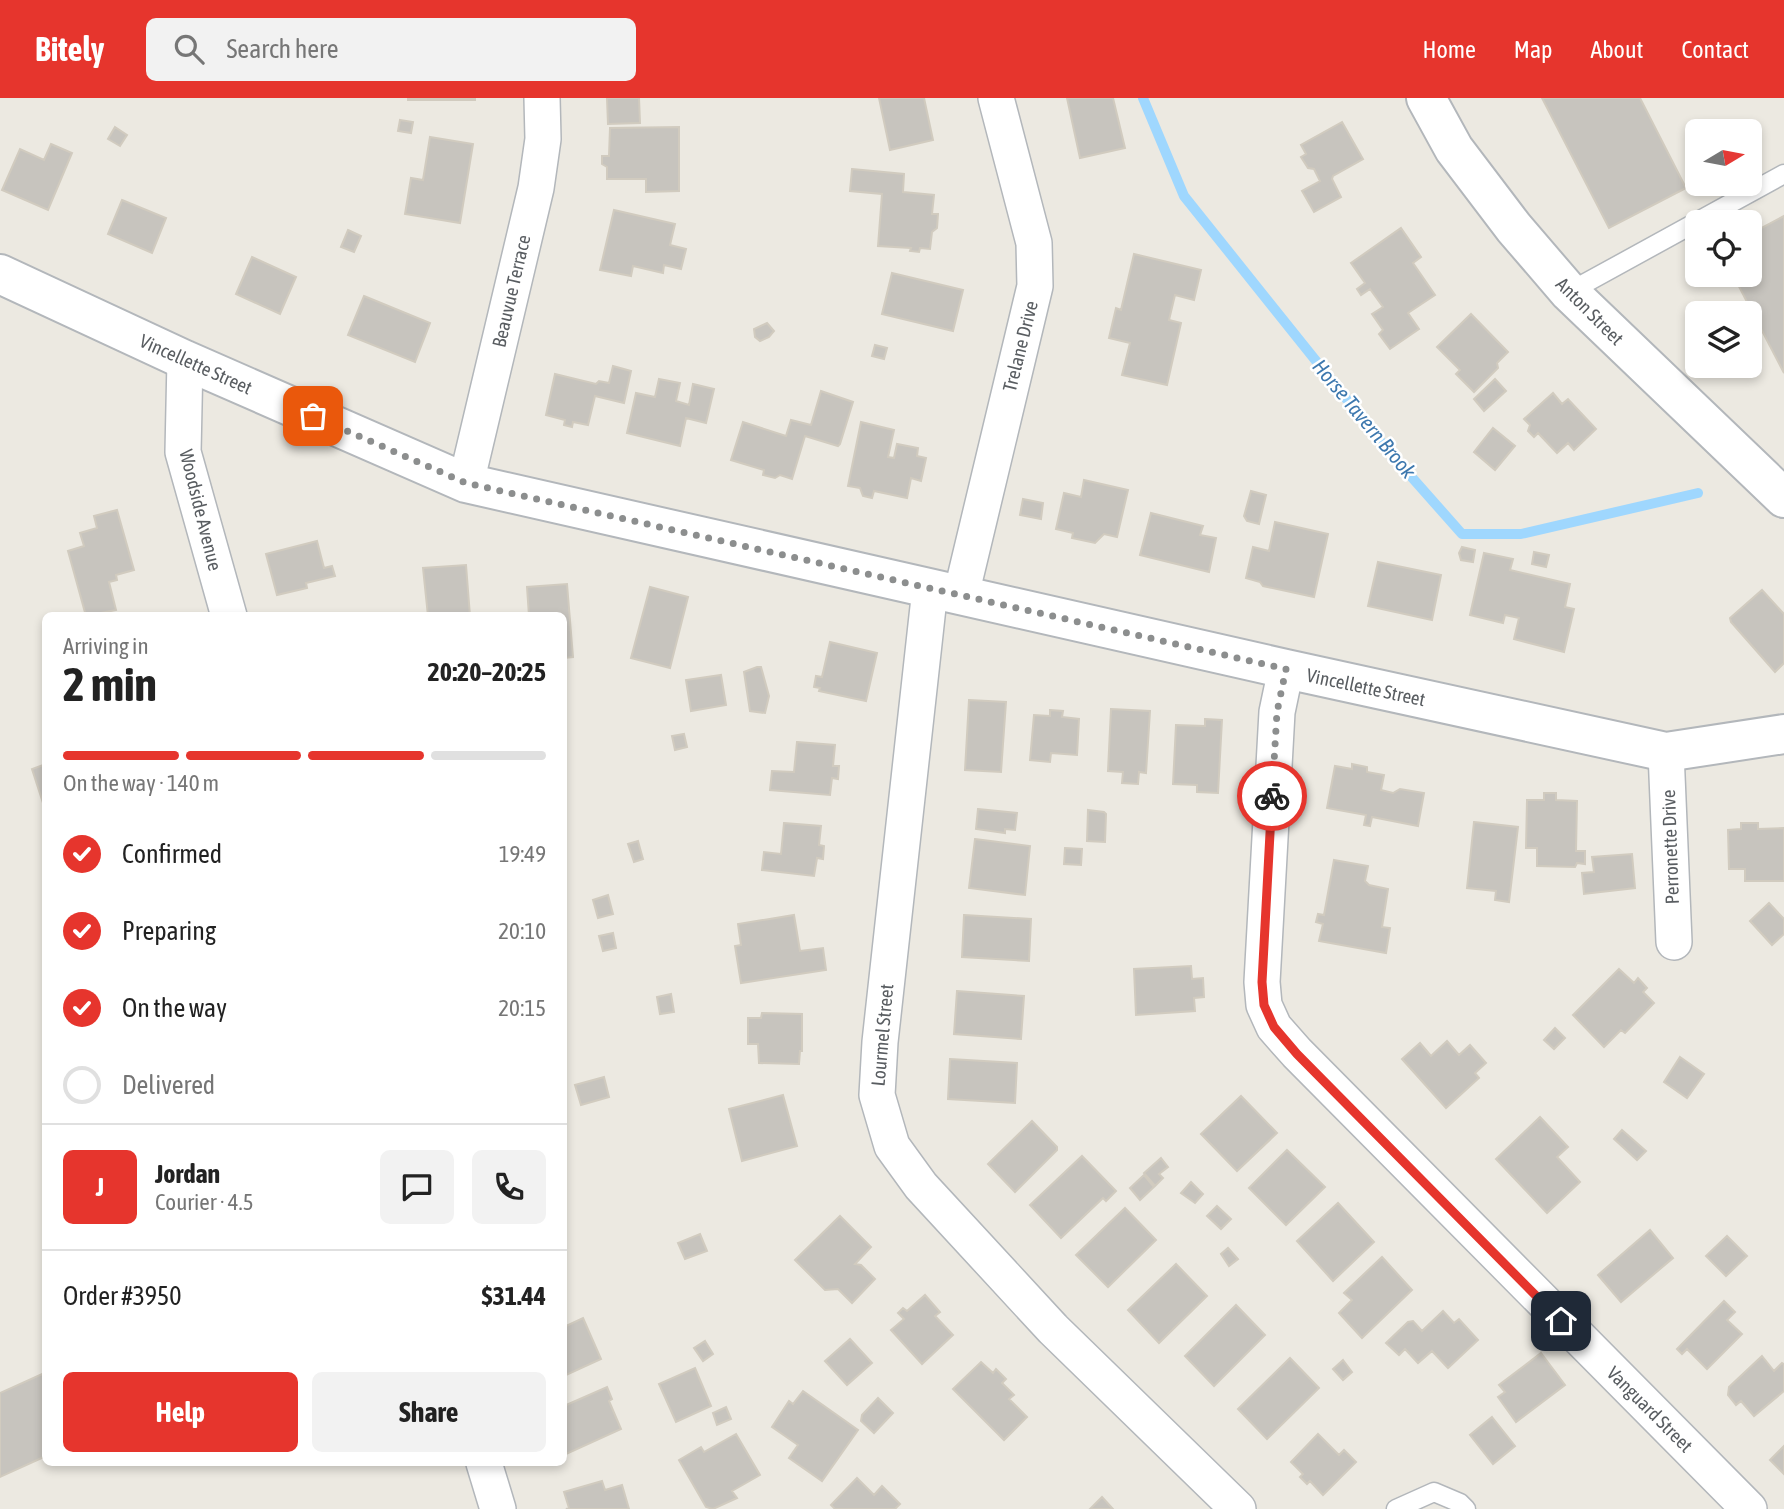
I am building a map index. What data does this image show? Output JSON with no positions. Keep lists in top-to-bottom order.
{
  "streets": {
    "street": [
      "Beauvue Terrace",
      "Anton Street",
      "Trelane Drive",
      "Vincellette Street",
      "Woodside Avenue",
      "Perronette Drive",
      "Lourmel Street",
      "Vanguard Street"
    ]
  },
  "crossings": [
    ["Beauvue Terrace", "Vincellette Street"],
    ["Trelane Drive", "Vincellette Street"],
    ["Trelane Drive", "Lourmel Street"],
    ["Vincellette Street", "Woodside Avenue"],
    ["Vincellette Street", "Perronette Drive"],
    ["Vincellette Street", "Lourmel Street"],
    ["Vincellette Street", "Vanguard Street"]
  ],
  "water": ["Horse Tavern Brook"],
  "north": "right",
  "page": {
    "header": "Bitely",
    "search": "Search here",
    "nav": [
      "Home",
      "Map",
      "About",
      "Contact"
    ],
    "heading": ["2 min", "Arriving in", "20:20–20:25"],
    "panel": [
      "Jordan",
      "Courier · 4.5",
      "Order #3950",
      "$31.44"
    ],
    "bar": "On the way · 140 m",
    "list": [
      ["Confirmed", "19:49"],
      ["Preparing", "20:10"],
      ["On the way", "20:15"],
      "Delivered"
    ],
    "round": "J",
    "buttons": ["Help", "Share"]
  }
}
